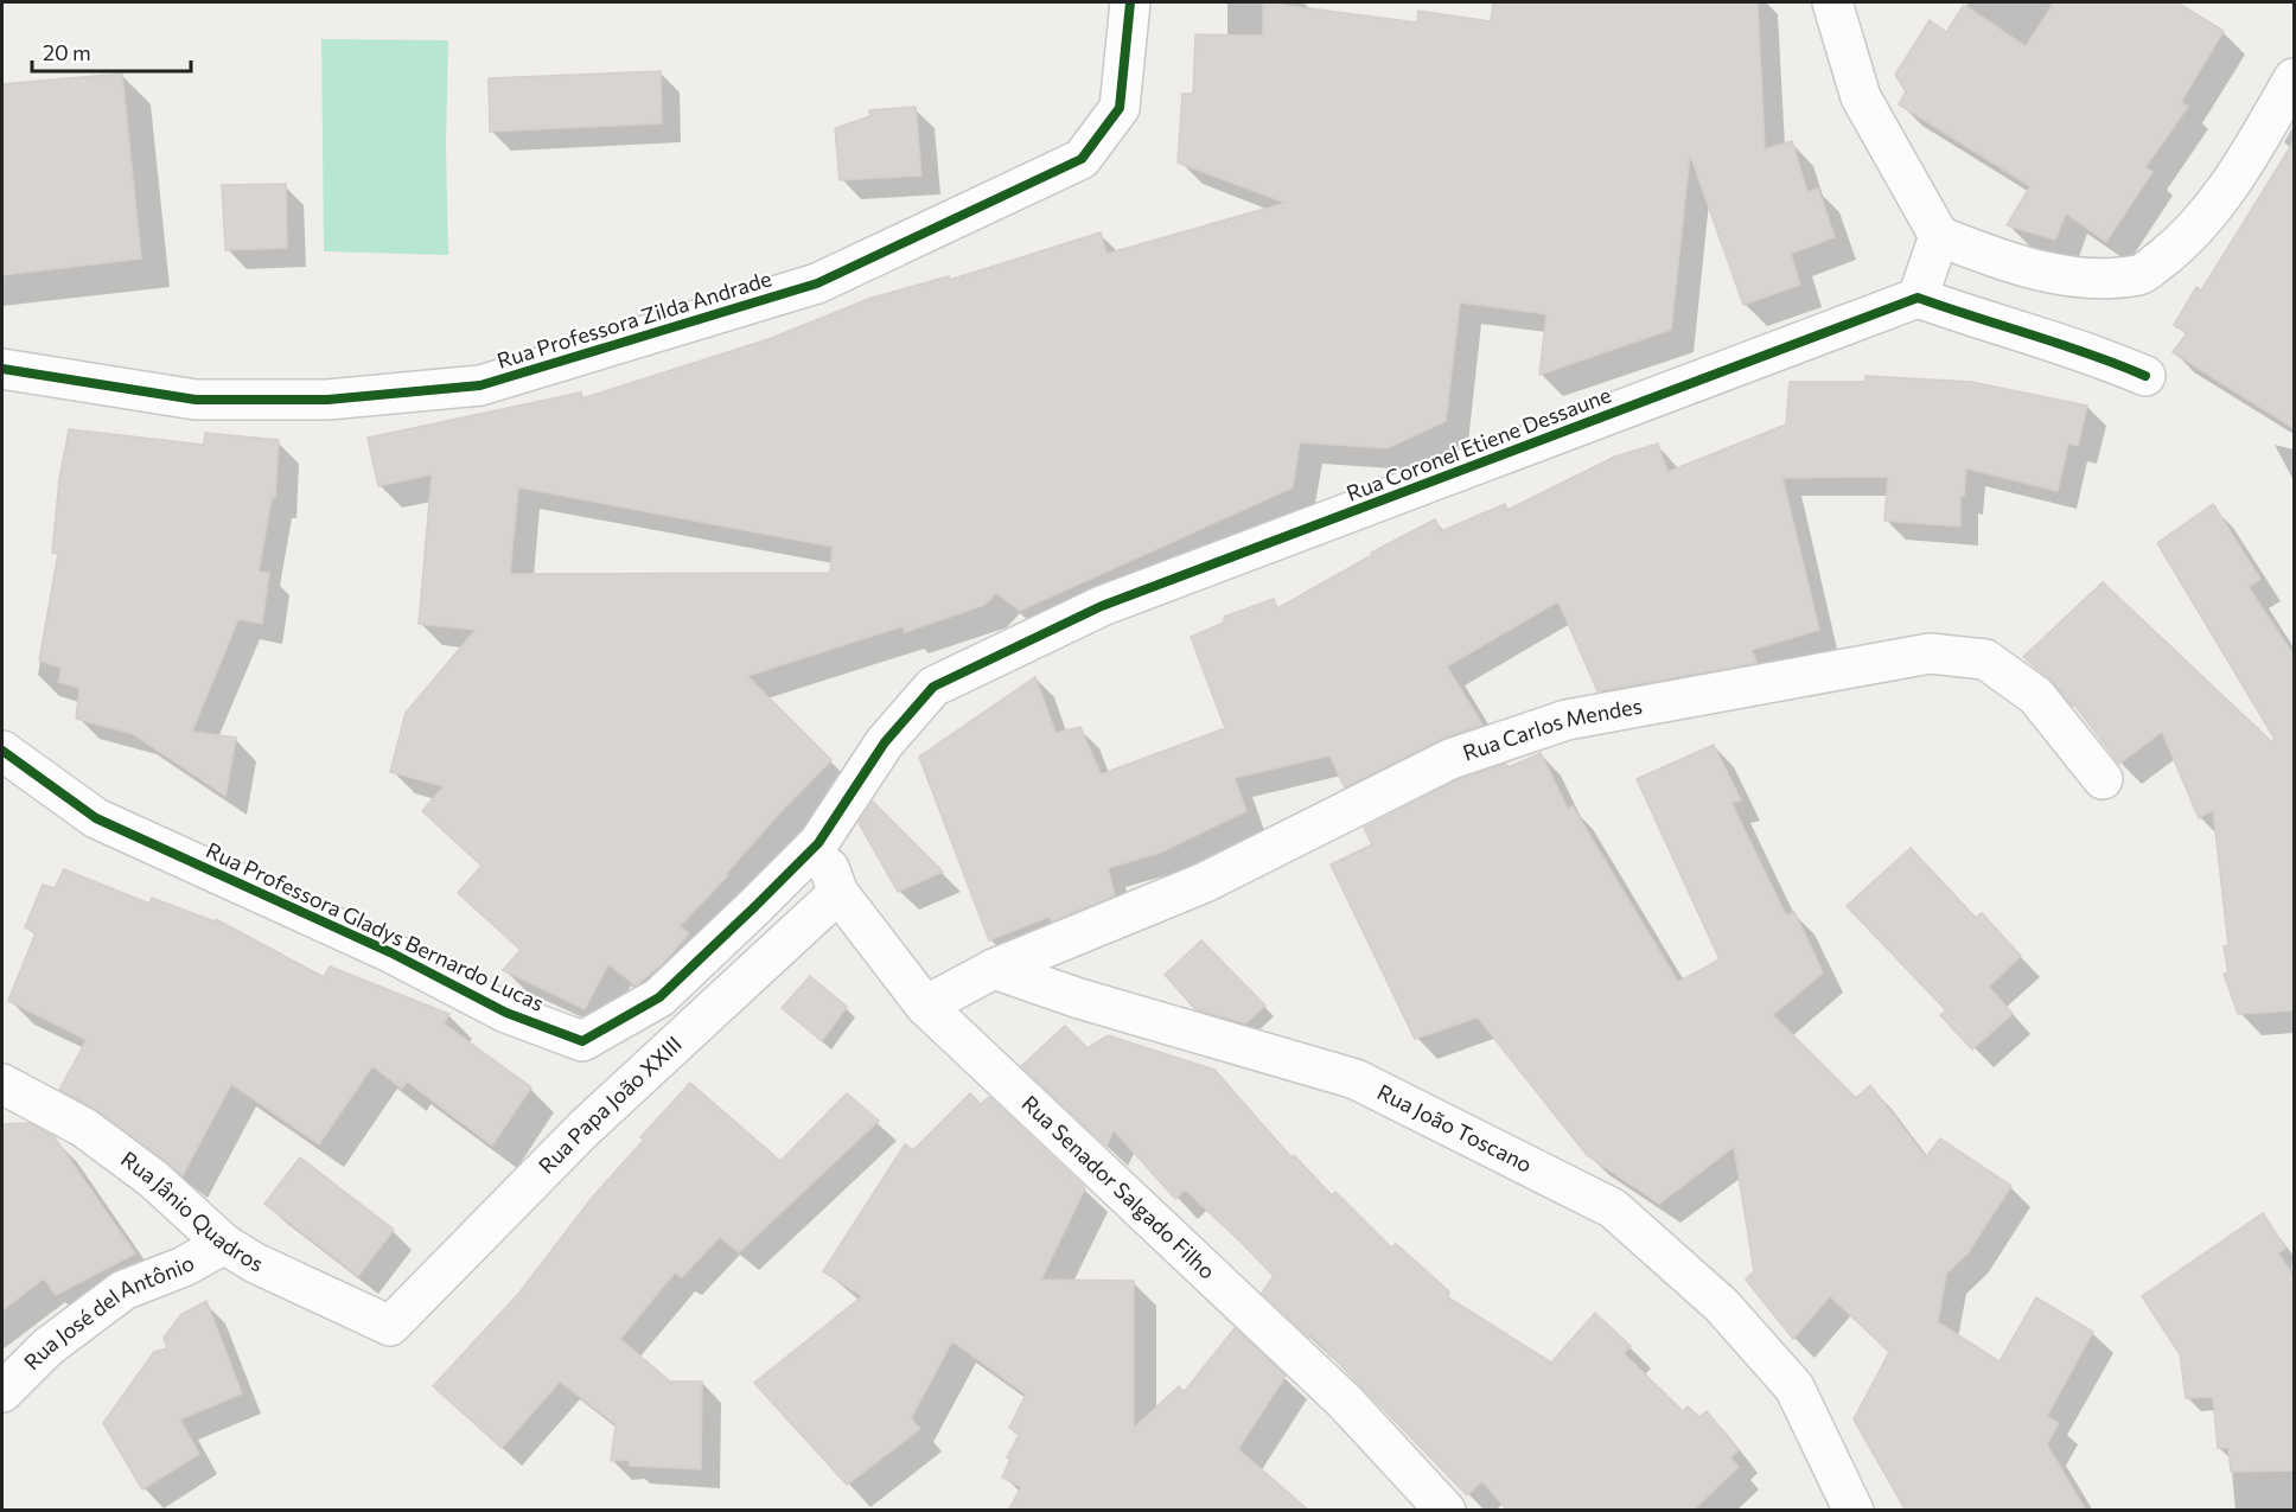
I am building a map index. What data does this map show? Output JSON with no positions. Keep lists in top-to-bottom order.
{
  "streets": {
    "street": [
      "Rua Professora Zilda Andrade",
      "Rua Coronel Etiene Dessaune",
      "Rua Carlos Mendes",
      "Rua Professora Gladys Bernardo Lucas",
      "Rua Papa João XXIII",
      "Rua João Toscano",
      "Rua Senador Salgado Filho",
      "Rua Jânio Quadros",
      "Rua José del Antônio"
    ]
  },
  "crossings": [
    ["Rua Coronel Etiene Dessaune", "Rua Professora Gladys Bernardo Lucas"],
    ["Rua Coronel Etiene Dessaune", "Rua Senador Salgado Filho"],
    ["Rua Carlos Mendes", "Rua João Toscano"],
    ["Rua Professora Gladys Bernardo Lucas", "Rua Senador Salgado Filho"],
    ["Rua Papa João XXIII", "Rua Senador Salgado Filho"],
    ["Rua Papa João XXIII", "Rua Jânio Quadros"],
    ["Rua Jânio Quadros", "Rua José del Antônio"]
  ],
  "scale_bar": "20 m"
}
